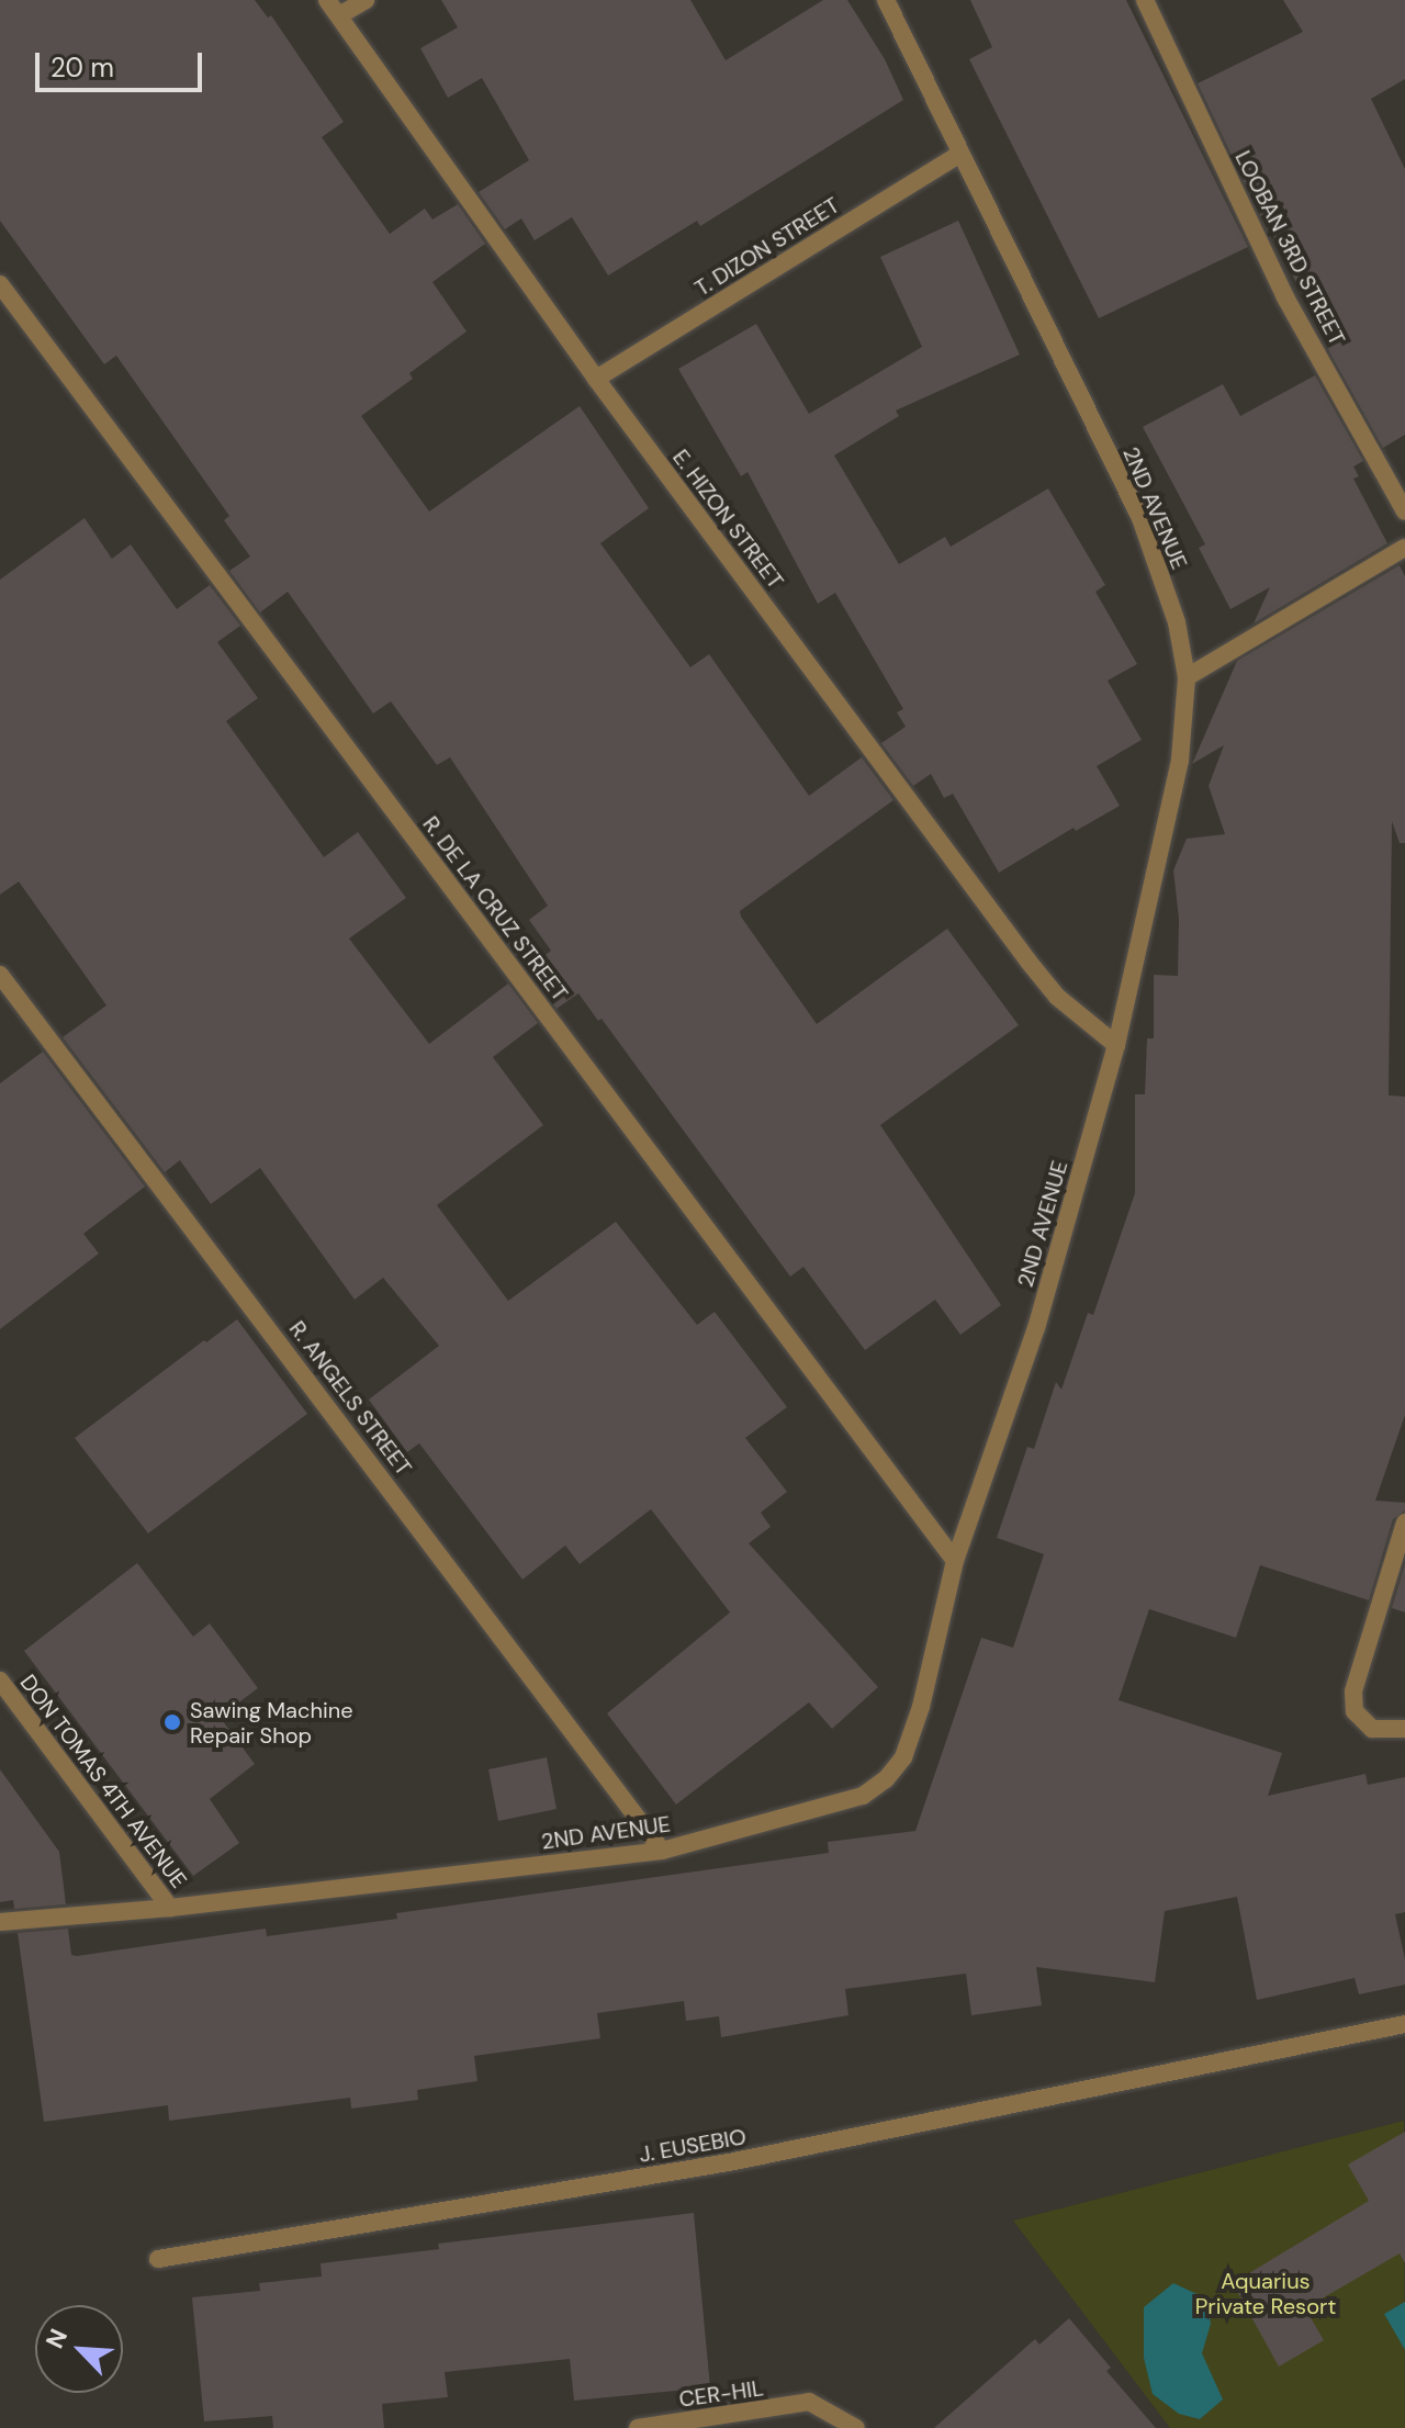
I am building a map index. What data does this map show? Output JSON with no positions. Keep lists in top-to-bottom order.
{
  "streets": {
    "street": [
      "T. DIZON STREET",
      "LOOBAN 3RD STREET",
      "2ND AVENUE",
      "E. HIZON STREET",
      "R. DE LA CRUZ STREET",
      "R. ANGELS STREET",
      "DON TOMAS 4TH AVENUE",
      "J. EUSEBIO",
      "CER-HIL"
    ]
  },
  "crossings": [
    ["T. DIZON STREET", "2ND AVENUE"],
    ["T. DIZON STREET", "E. HIZON STREET"],
    ["2ND AVENUE", "E. HIZON STREET"],
    ["2ND AVENUE", "R. DE LA CRUZ STREET"],
    ["2ND AVENUE", "R. ANGELS STREET"],
    ["2ND AVENUE", "DON TOMAS 4TH AVENUE"]
  ],
  "parks": ["Aquarius Private Resort"],
  "places": ["Sawing Machine Repair Shop"],
  "scale_bar": "20 m",
  "north": "top left"
}
